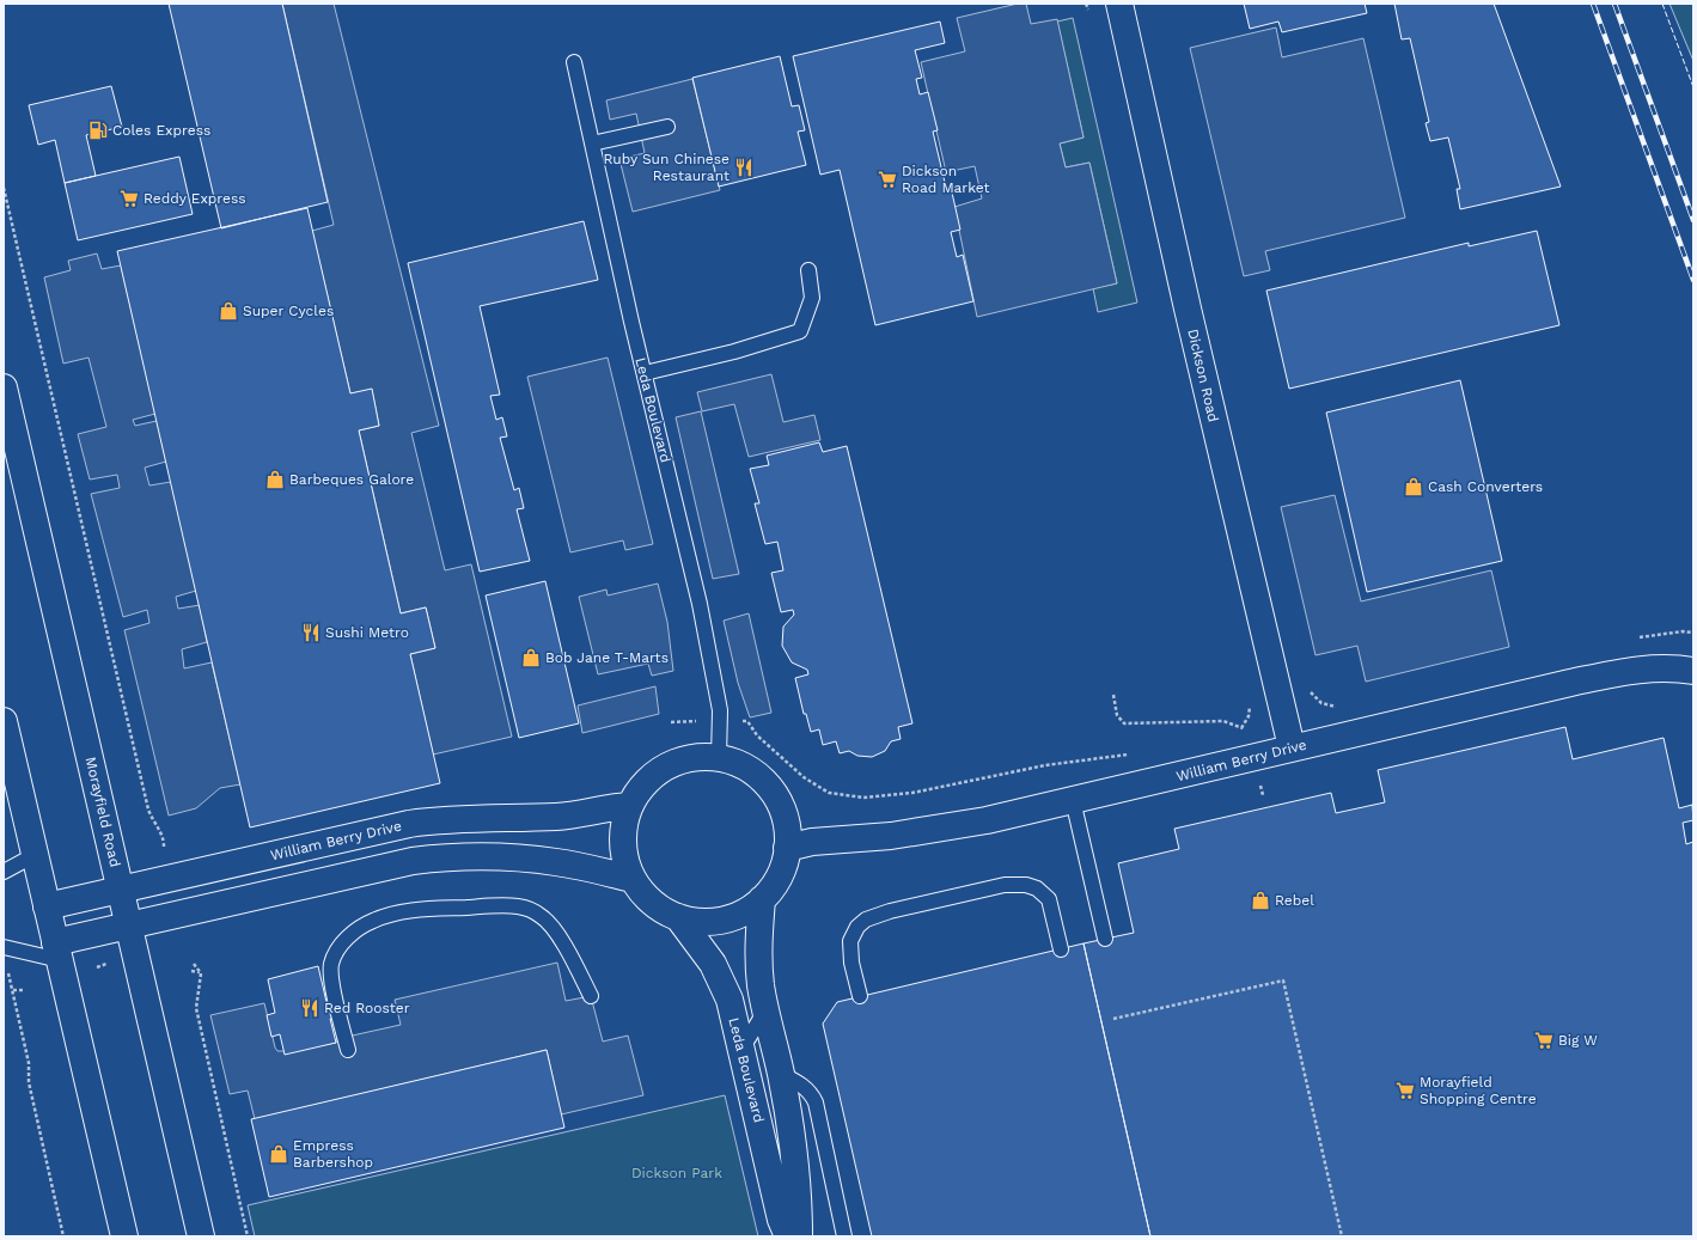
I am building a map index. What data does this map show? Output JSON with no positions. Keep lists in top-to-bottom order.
{
  "streets": {
    "street": [
      "Dickson Road",
      "Leda Boulevard",
      "William Berry Drive",
      "Morayfield Road"
    ]
  },
  "crossings": [
    ["Dickson Road", "William Berry Drive"],
    ["Leda Boulevard", "William Berry Drive"],
    ["William Berry Drive", "Morayfield Road"]
  ],
  "parks": ["Dickson Park"],
  "places": {
    "fuel station": ["Coles Express"],
    "restaurant": ["Ruby Sun Chinese Restaurant", "Sushi Metro", "Red Rooster"],
    "supermarket": [
      "Dickson Road Market",
      "Reddy Express",
      "Big W",
      "Morayfield Shopping Centre"
    ],
    "shop": [
      "Super Cycles",
      "Barbeques Galore",
      "Cash Converters",
      "Bob Jane T-Marts",
      "Rebel",
      "Empress Barbershop"
    ]
  }
}
